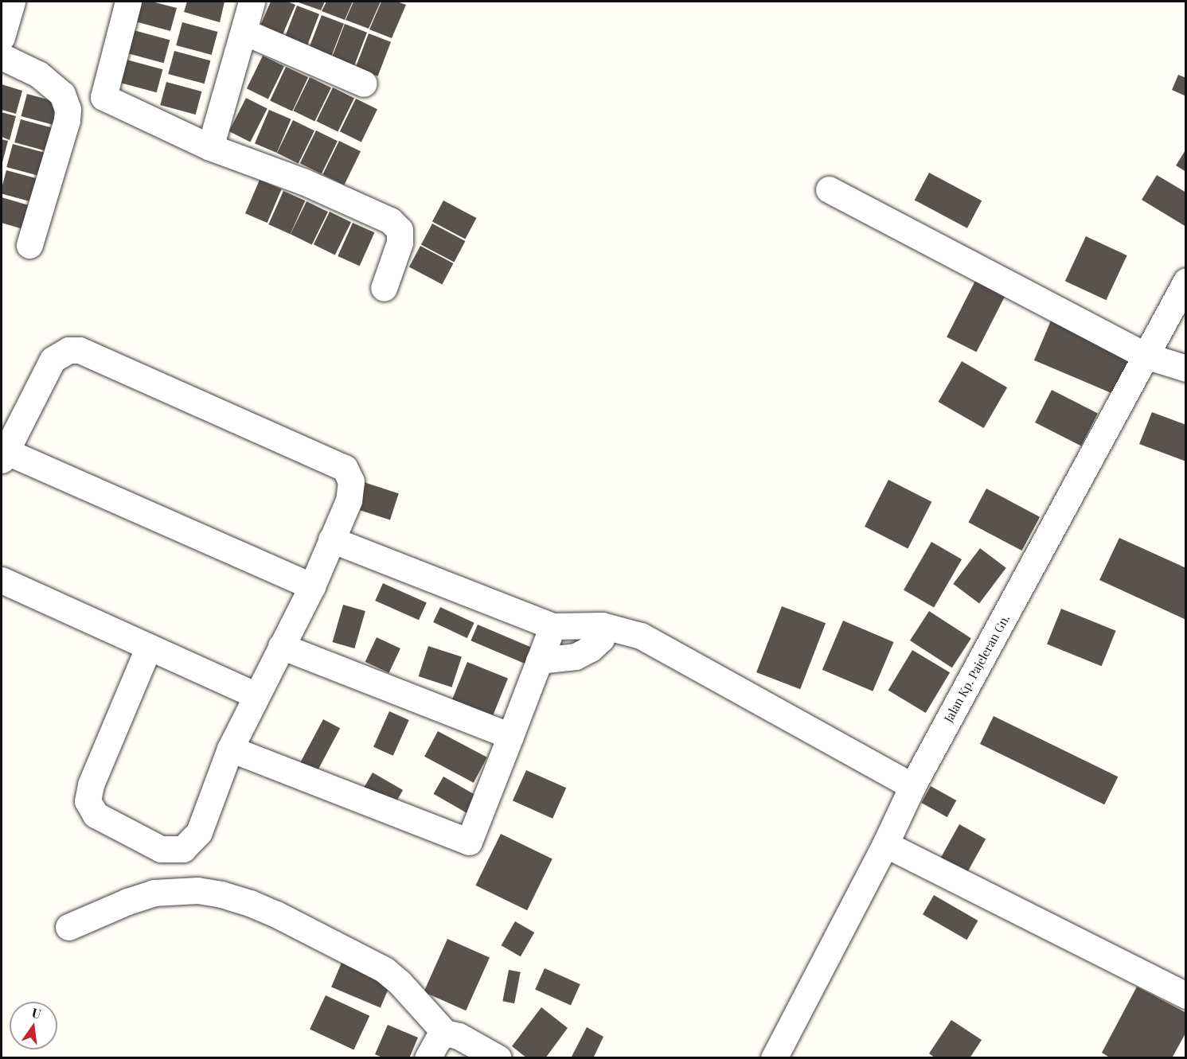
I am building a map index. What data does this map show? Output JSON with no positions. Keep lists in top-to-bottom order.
{
  "streets": {
    "street": ["Jalan Kp. Pajeleran Gn."]
  },
  "north": "top"
}
